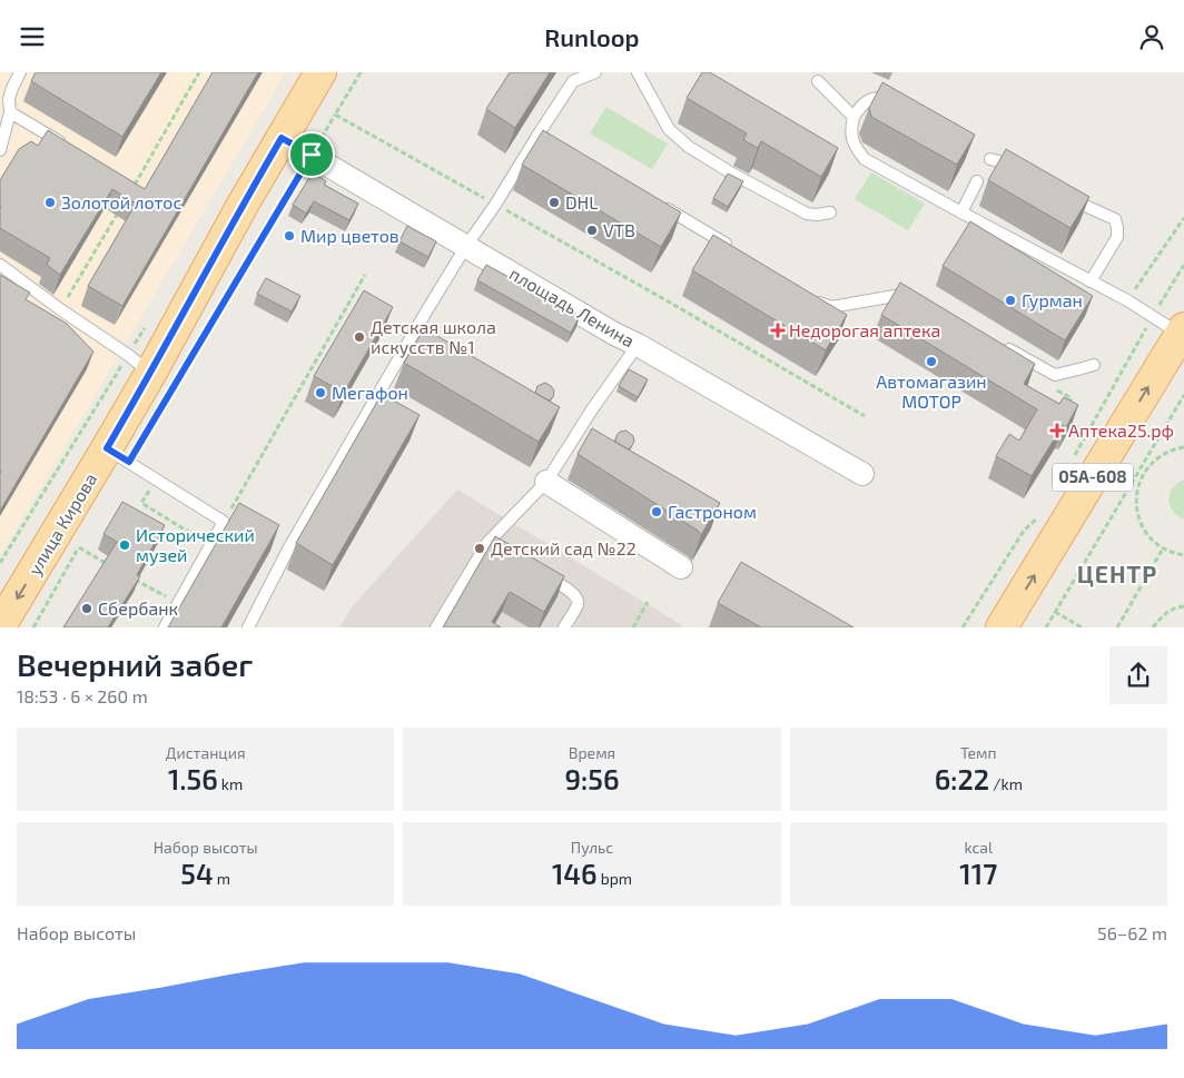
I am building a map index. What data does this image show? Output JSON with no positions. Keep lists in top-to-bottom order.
{
  "streets": {
    "main road": ["05А-608", "улица Кирова"],
    "street": ["площадь Ленина"]
  },
  "crossings": [
    ["площадь Ленина", "улица Кирова"]
  ],
  "districts": ["ЦЕНТР"],
  "places": {
    "other": [
      "Золотой лотос",
      "DHL",
      "VTB",
      "Мир цветов",
      "Гурман",
      "Детская школа искусств №1",
      "Автомагазин МОТОР",
      "Мегафон",
      "Гастроном",
      "Исторический музей",
      "Детский сад №22",
      "Сбербанк"
    ],
    "health": ["Недорогая аптека", "Аптека25.рф"]
  },
  "page": {
    "header": "Runloop",
    "heading": ["Вечерний забег", "18:53 · 6 × 260 m"],
    "stats": [
      ["Дистанция", "1.56 km"],
      ["Время", "9:56"],
      ["Темп", "6:22 /km"],
      ["Набор высоты", "54 m"],
      ["Пульс", "146 bpm"],
      ["kcal", "117"]
    ],
    "chart": ["Набор высоты", "56–62 m"]
  }
}
